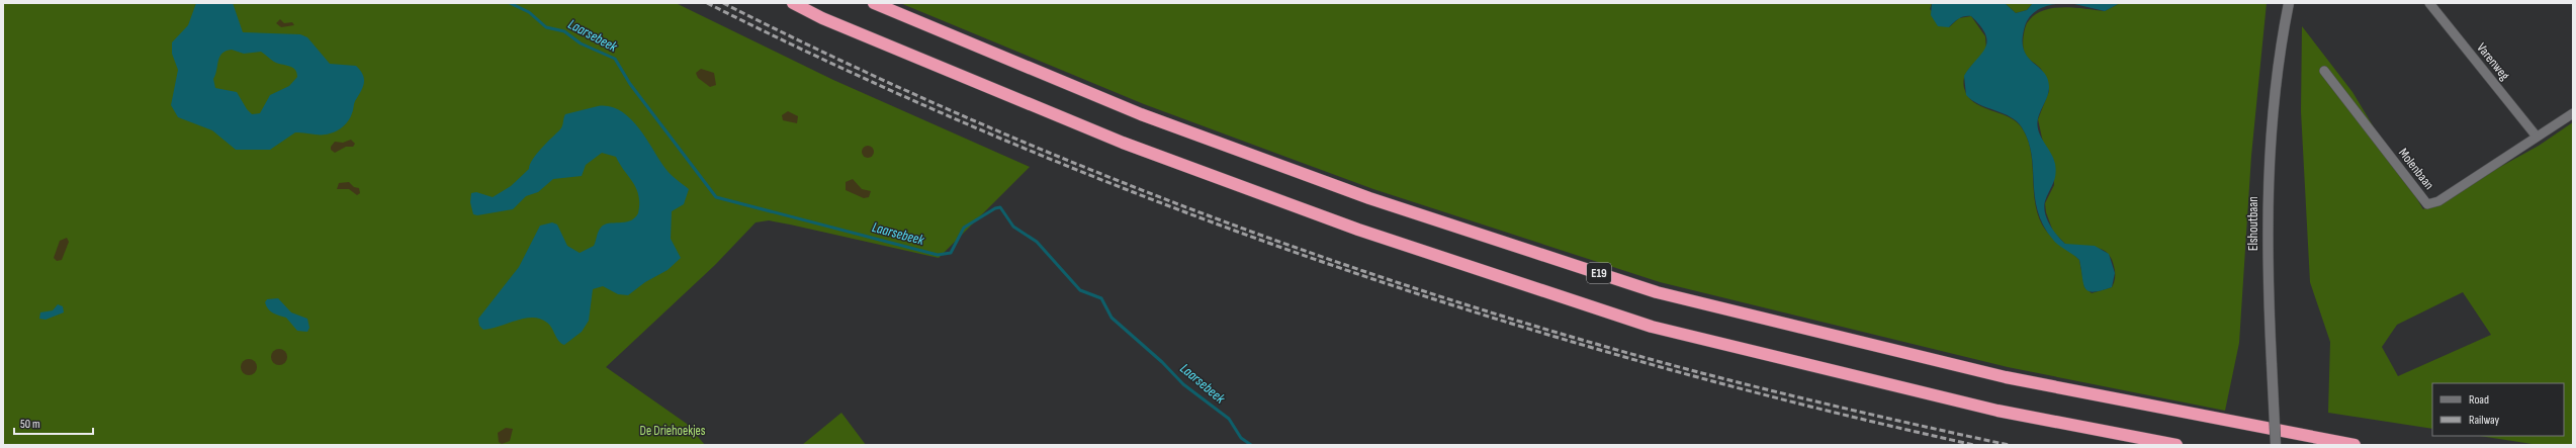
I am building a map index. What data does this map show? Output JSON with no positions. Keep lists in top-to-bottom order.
{
  "streets": {
    "highway": ["E19"],
    "main road": ["Elshoutbaan"],
    "street": ["Varenweg", "Molenbaan"]
  },
  "crossings": [
    ["Varenweg", "Molenbaan"]
  ],
  "water": ["Laarsebeek"],
  "parks": ["De Driehoekjes"],
  "legend": ["Road", "Railway"],
  "scale_bar": "50 m"
}
